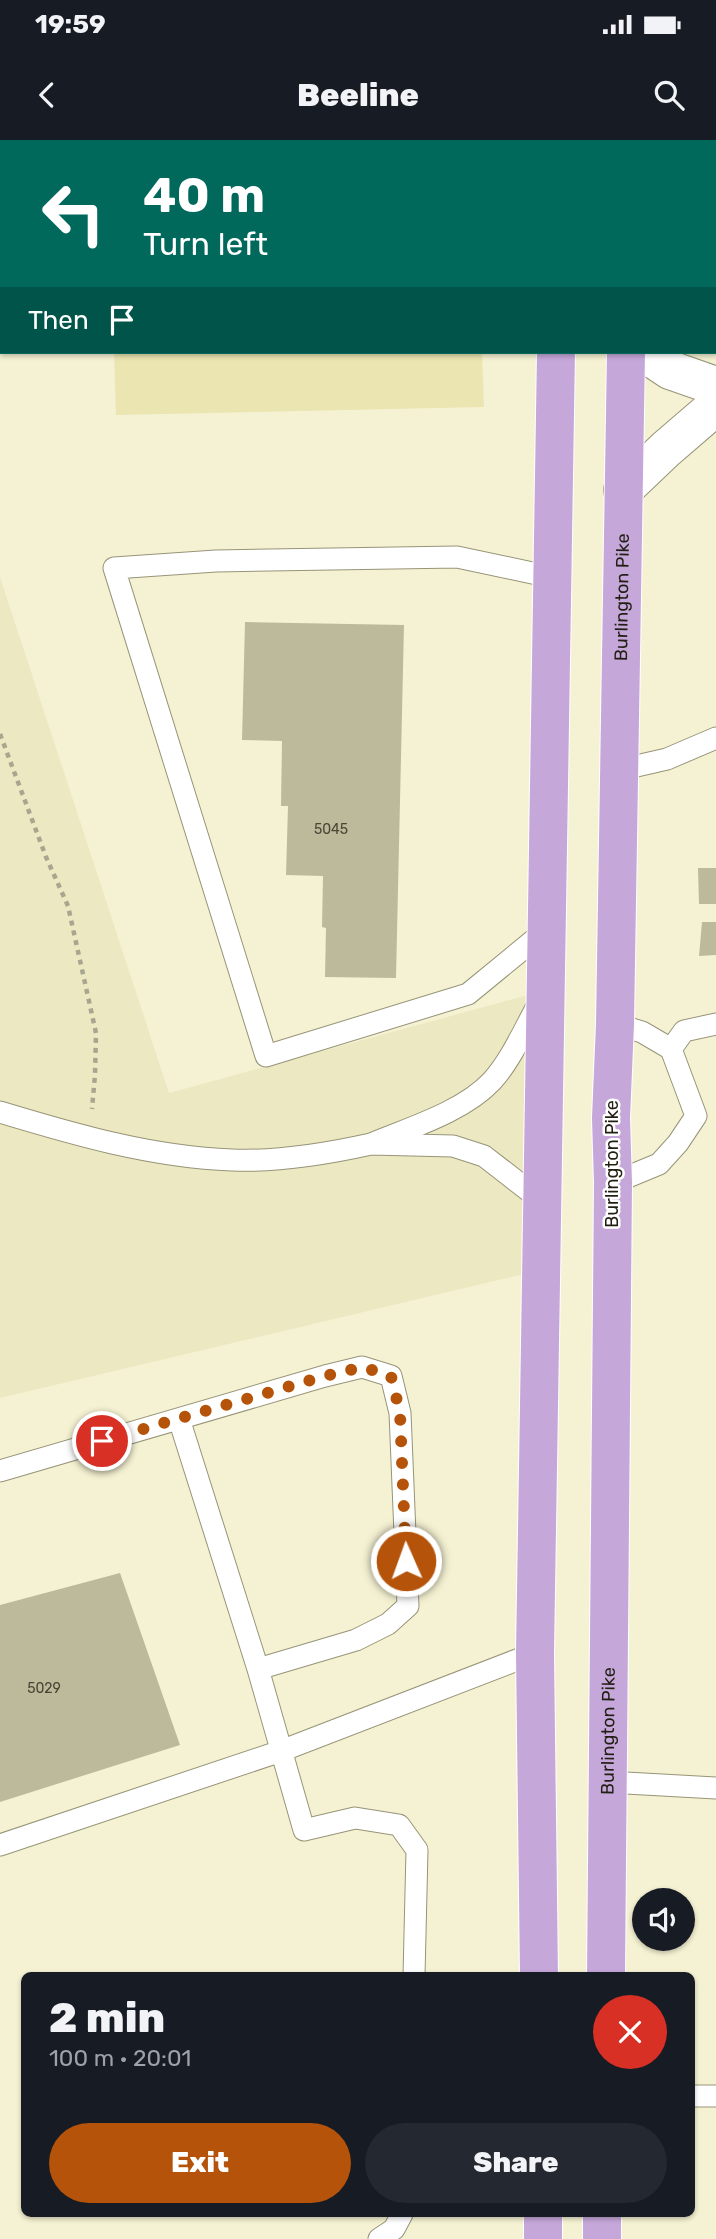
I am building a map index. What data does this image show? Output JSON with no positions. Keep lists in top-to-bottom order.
{
  "streets": {
    "highway": ["Burlington Pike"]
  },
  "house_numbers": ["5045", "5029"],
  "page": {
    "status": "19:59",
    "header": "Beeline",
    "turn": ["40 m", "Turn left"],
    "then": "Then",
    "heading": ["2 min", "100 m · 20:01"],
    "buttons": ["Exit", "Share"]
  }
}
